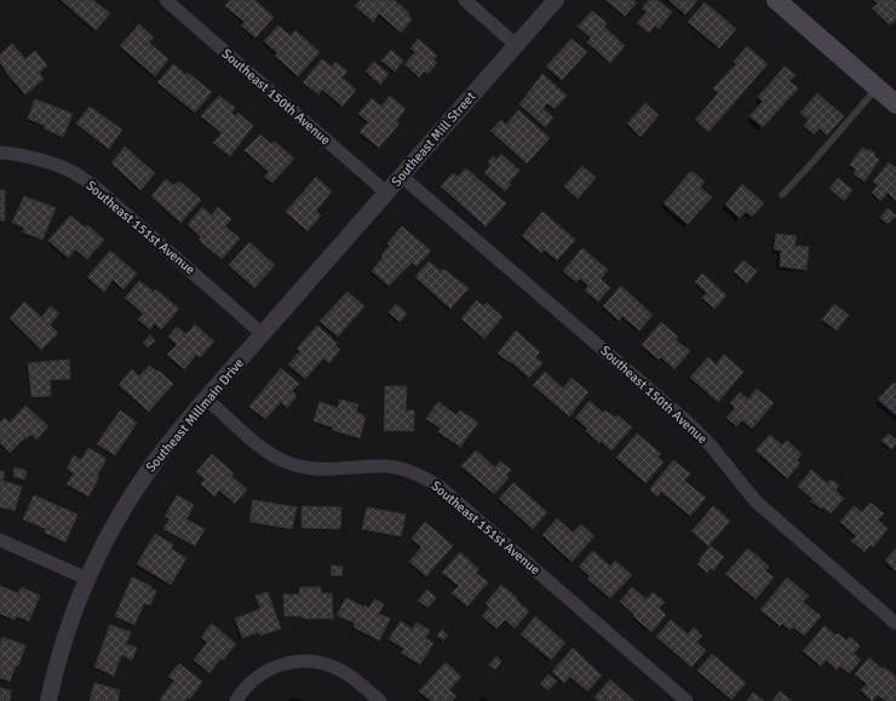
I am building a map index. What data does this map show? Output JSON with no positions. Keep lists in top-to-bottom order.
{
  "streets": {
    "street": [
      "Southeast 150th Avenue",
      "Southeast Mill Street",
      "Southeast 151st Avenue",
      "Southeast Millmain Drive"
    ]
  },
  "crossings": [
    ["Southeast 150th Avenue", "Southeast Mill Street"],
    ["Southeast Mill Street", "Southeast Millmain Drive"],
    ["Southeast 151st Avenue", "Southeast Millmain Drive"]
  ]
}
